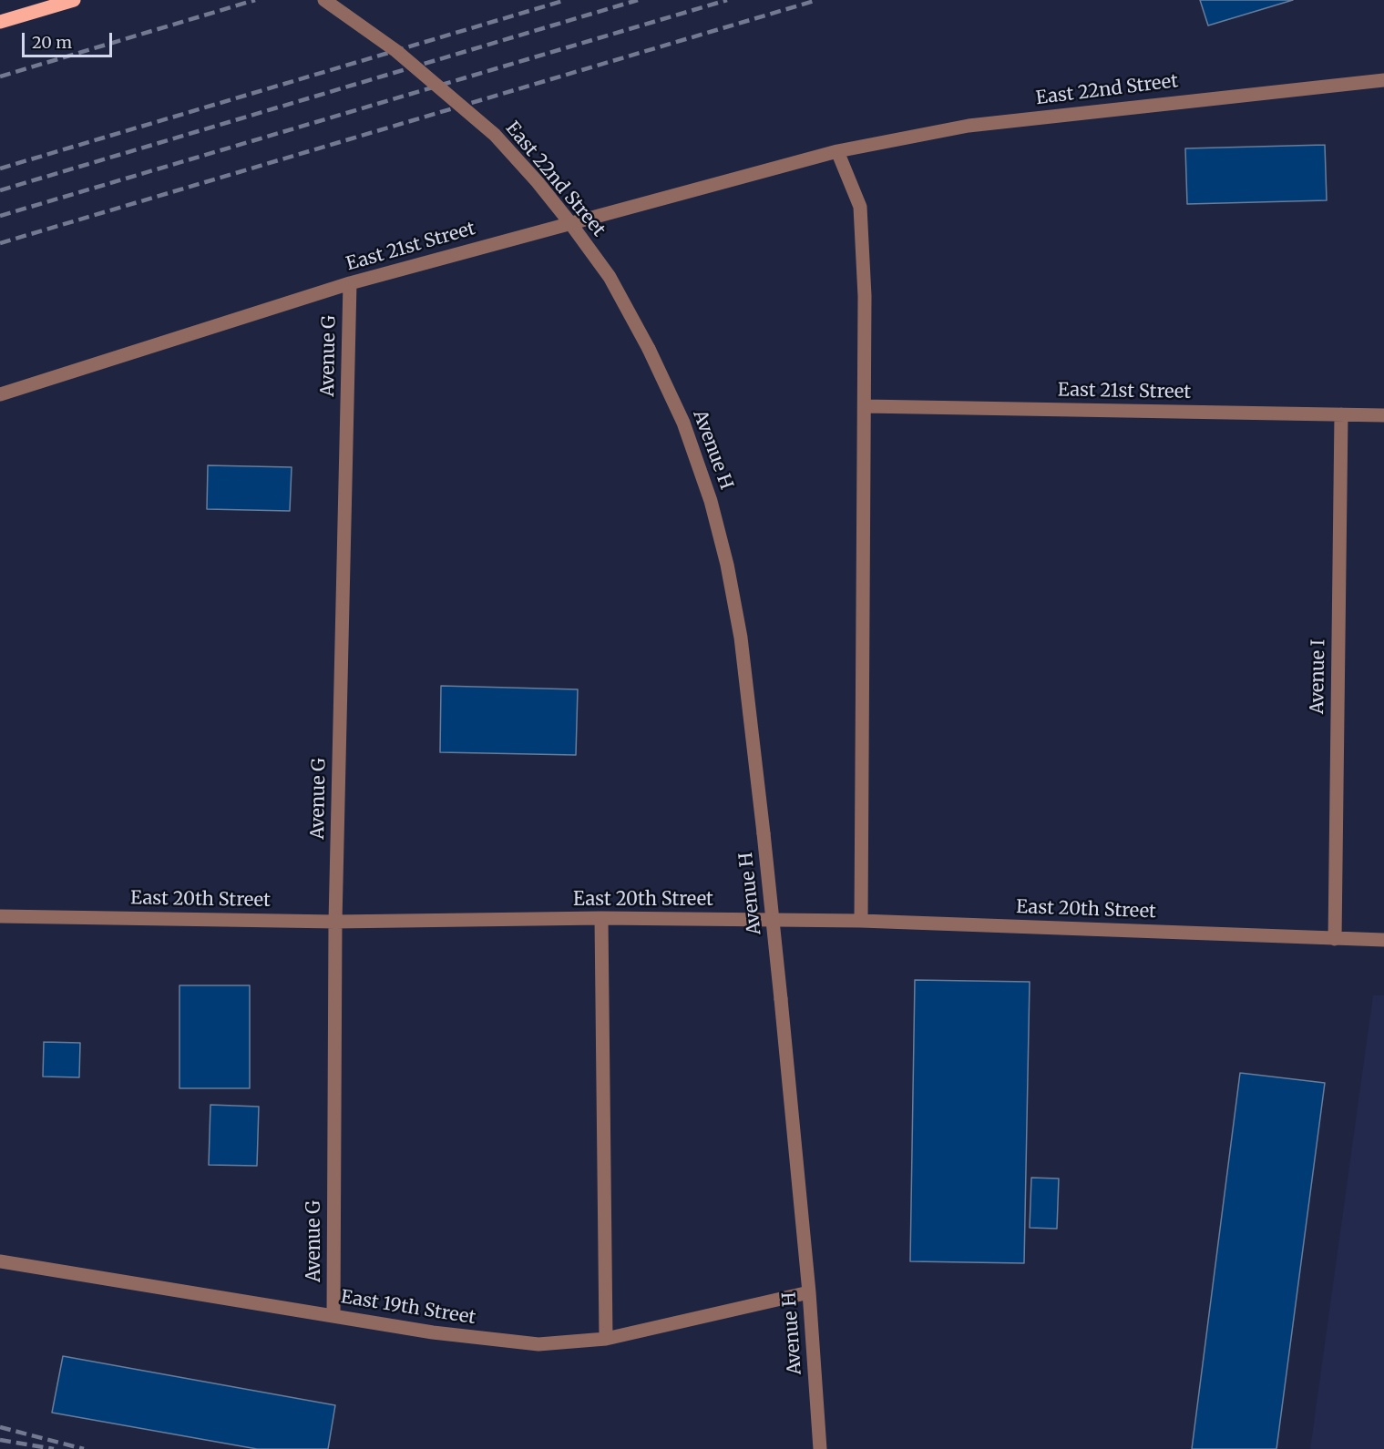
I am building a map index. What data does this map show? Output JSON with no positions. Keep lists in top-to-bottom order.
{
  "streets": {
    "street": [
      "East 22nd Street",
      "East 21st Street",
      "Avenue G",
      "Avenue H",
      "Avenue I",
      "East 20th Street",
      "East 19th Street"
    ]
  },
  "crossings": [
    ["East 22nd Street", "East 21st Street"],
    ["East 22nd Street", "Avenue H"],
    ["East 21st Street", "Avenue G"],
    ["East 21st Street", "Avenue I"],
    ["Avenue G", "East 20th Street"],
    ["Avenue G", "East 19th Street"],
    ["Avenue H", "East 19th Street"],
    ["Avenue I", "East 20th Street"]
  ],
  "scale_bar": "20 m"
}
